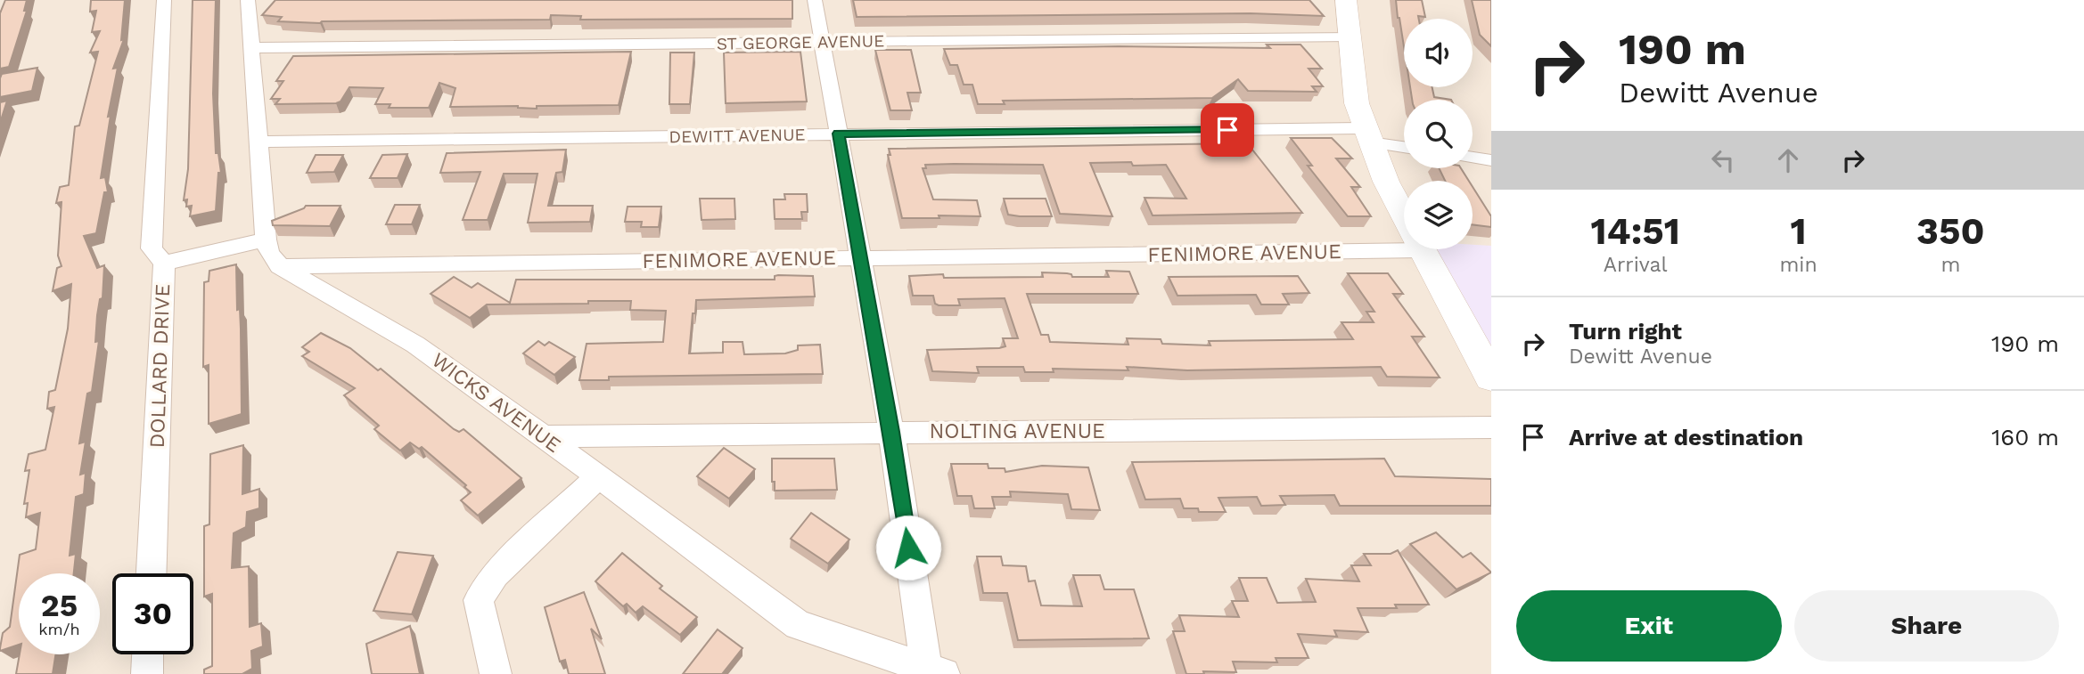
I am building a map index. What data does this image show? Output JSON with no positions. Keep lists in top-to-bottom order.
{
  "streets": {
    "street": [
      "ST GEORGE AVENUE",
      "DEWITT AVENUE",
      "FENIMORE AVENUE",
      "DOLLARD DRIVE",
      "WICKS AVENUE",
      "NOLTING AVENUE"
    ]
  },
  "crossings": [
    ["FENIMORE AVENUE", "WICKS AVENUE"],
    ["WICKS AVENUE", "NOLTING AVENUE"]
  ],
  "page": {
    "turn": ["190 m", "Dewitt Avenue"],
    "eta": [
      "14:51",
      "Arrival",
      "1",
      "min",
      "350",
      "m"
    ],
    "list": [
      {
        "name": "Turn right",
        "note": "Dewitt Avenue",
        "value": "190 m"
      },
      {
        "name": "Arrive at destination",
        "value": "160 m"
      }
    ],
    "speed": "25 km/h",
    "limit": "30",
    "buttons": ["Exit", "Share"]
  }
}
